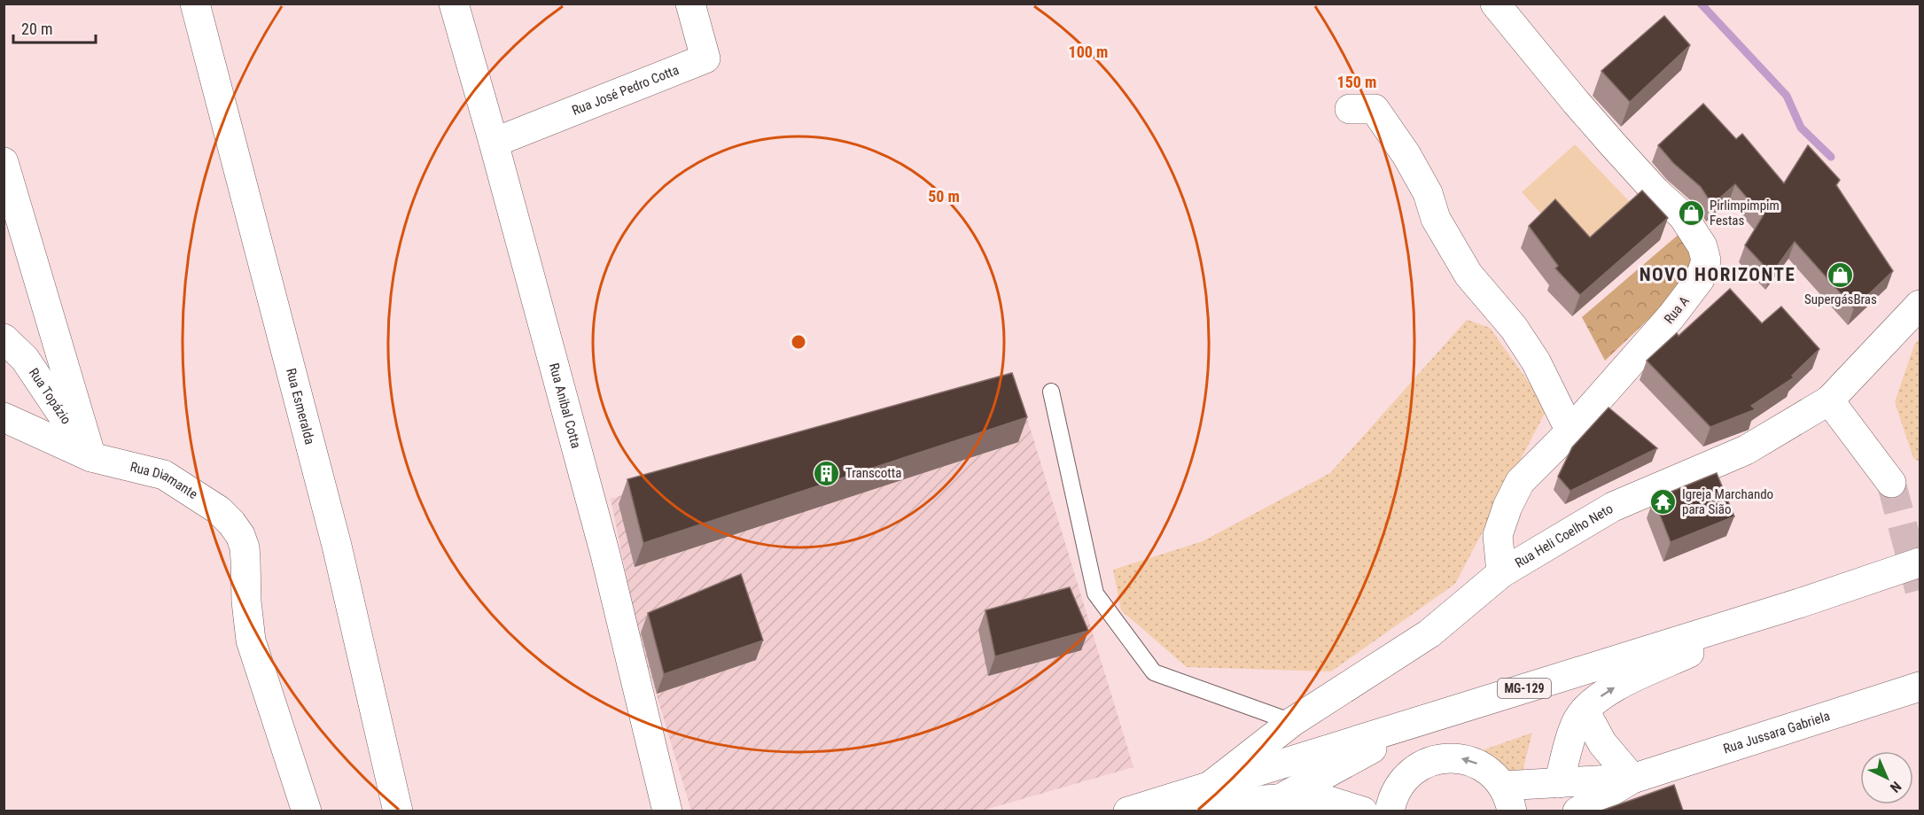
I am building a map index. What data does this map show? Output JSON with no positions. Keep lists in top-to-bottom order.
{
  "streets": {
    "street": [
      "Rua José Pedro Cotta",
      "Rua A",
      "Rua Topázio",
      "Rua Esmeralda",
      "Rua Anibal Cotta",
      "Rua Diamante",
      "Rua Heli Coelho Neto",
      "MG-129",
      "Rua Jussara Gabriela"
    ]
  },
  "crossings": [
    ["Rua José Pedro Cotta", "Rua Anibal Cotta"],
    ["Rua A", "Rua Heli Coelho Neto"],
    ["Rua Topázio", "Rua Diamante"],
    ["Rua Heli Coelho Neto", "MG-129"]
  ],
  "districts": ["NOVO HORIZONTE"],
  "places": {
    "shop": ["Pirlimpimpim Festas", "SupergásBras"],
    "building": ["Transcotta"],
    "temple": ["Igreja Marchando para Sião"]
  },
  "scale_bar": "20 m",
  "north": "bottom right",
  "rings": ["100 m", "150 m", "50 m"]
}
